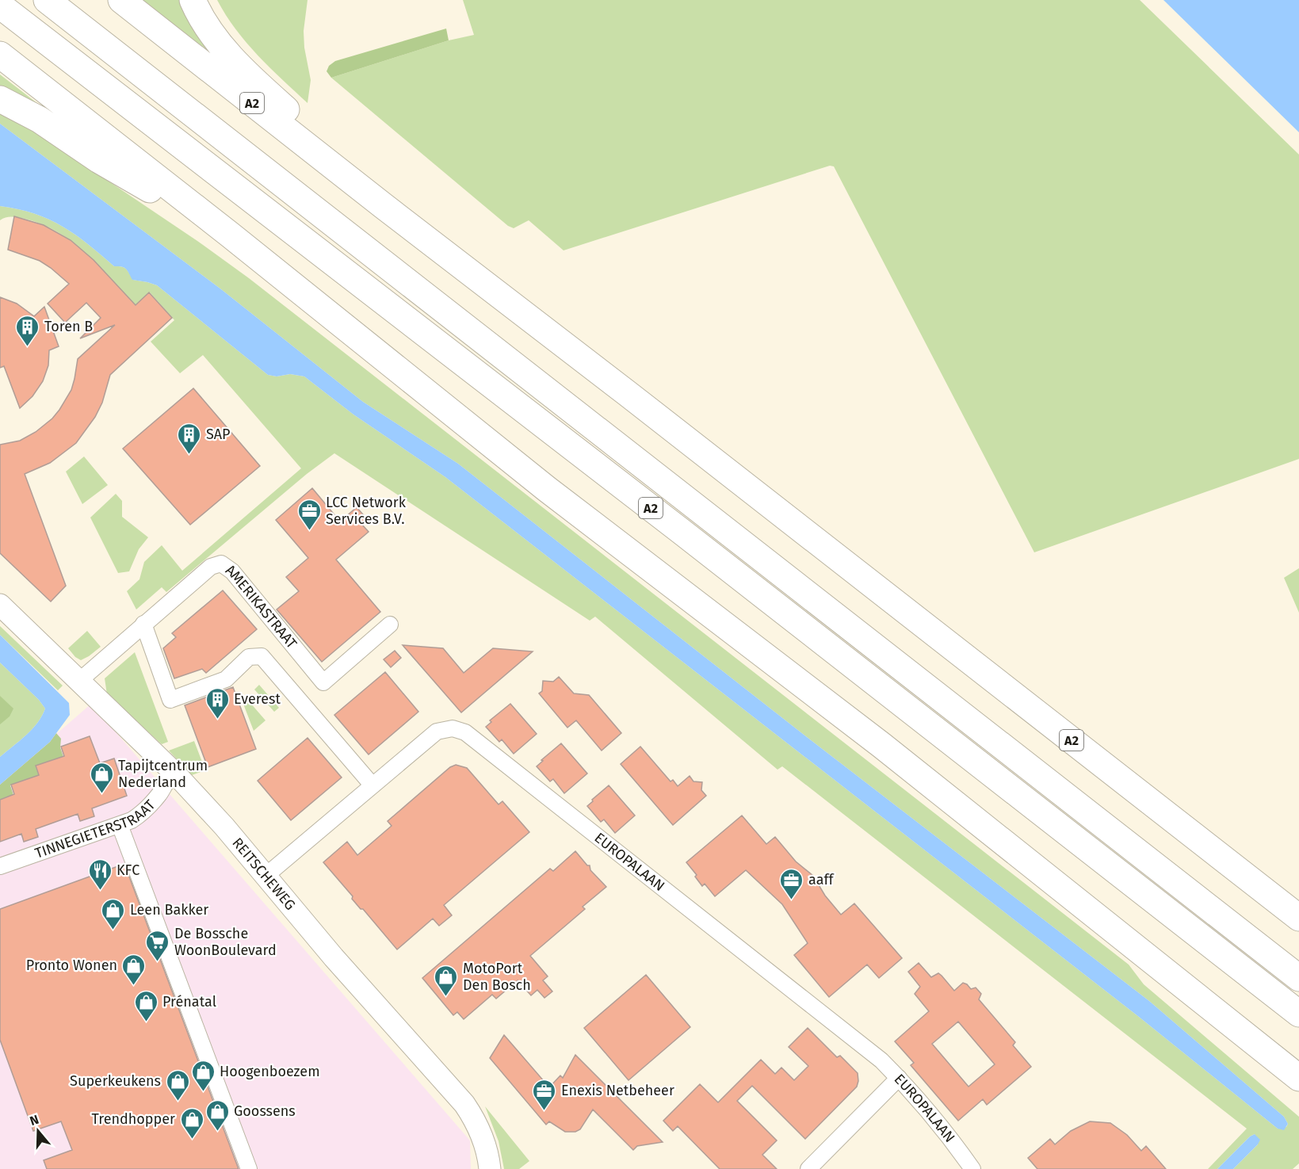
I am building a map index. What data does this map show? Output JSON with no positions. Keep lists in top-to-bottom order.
{
  "streets": {
    "highway": ["A2"],
    "street": [
      "AMERIKASTRAAT",
      "TINNEGIETERSTRAAT",
      "EUROPALAAN",
      "REITSCHEWEG"
    ]
  },
  "crossings": [
    ["AMERIKASTRAAT", "REITSCHEWEG"],
    ["TINNEGIETERSTRAAT", "REITSCHEWEG"],
    ["EUROPALAAN", "REITSCHEWEG"]
  ],
  "places": {
    "building": ["Toren B", "SAP", "Everest"],
    "office": ["LCC Network Services B.V.", "aaff", "Enexis Netbeheer"],
    "shop": [
      "Tapijtcentrum Nederland",
      "Leen Bakker",
      "Pronto Wonen",
      "MotoPort Den Bosch",
      "Prénatal",
      "Hoogenboezem",
      "Superkeukens",
      "Goossens",
      "Trendhopper"
    ],
    "restaurant": ["KFC"],
    "supermarket": ["De Bossche WoonBoulevard"]
  },
  "north": "top"
}
